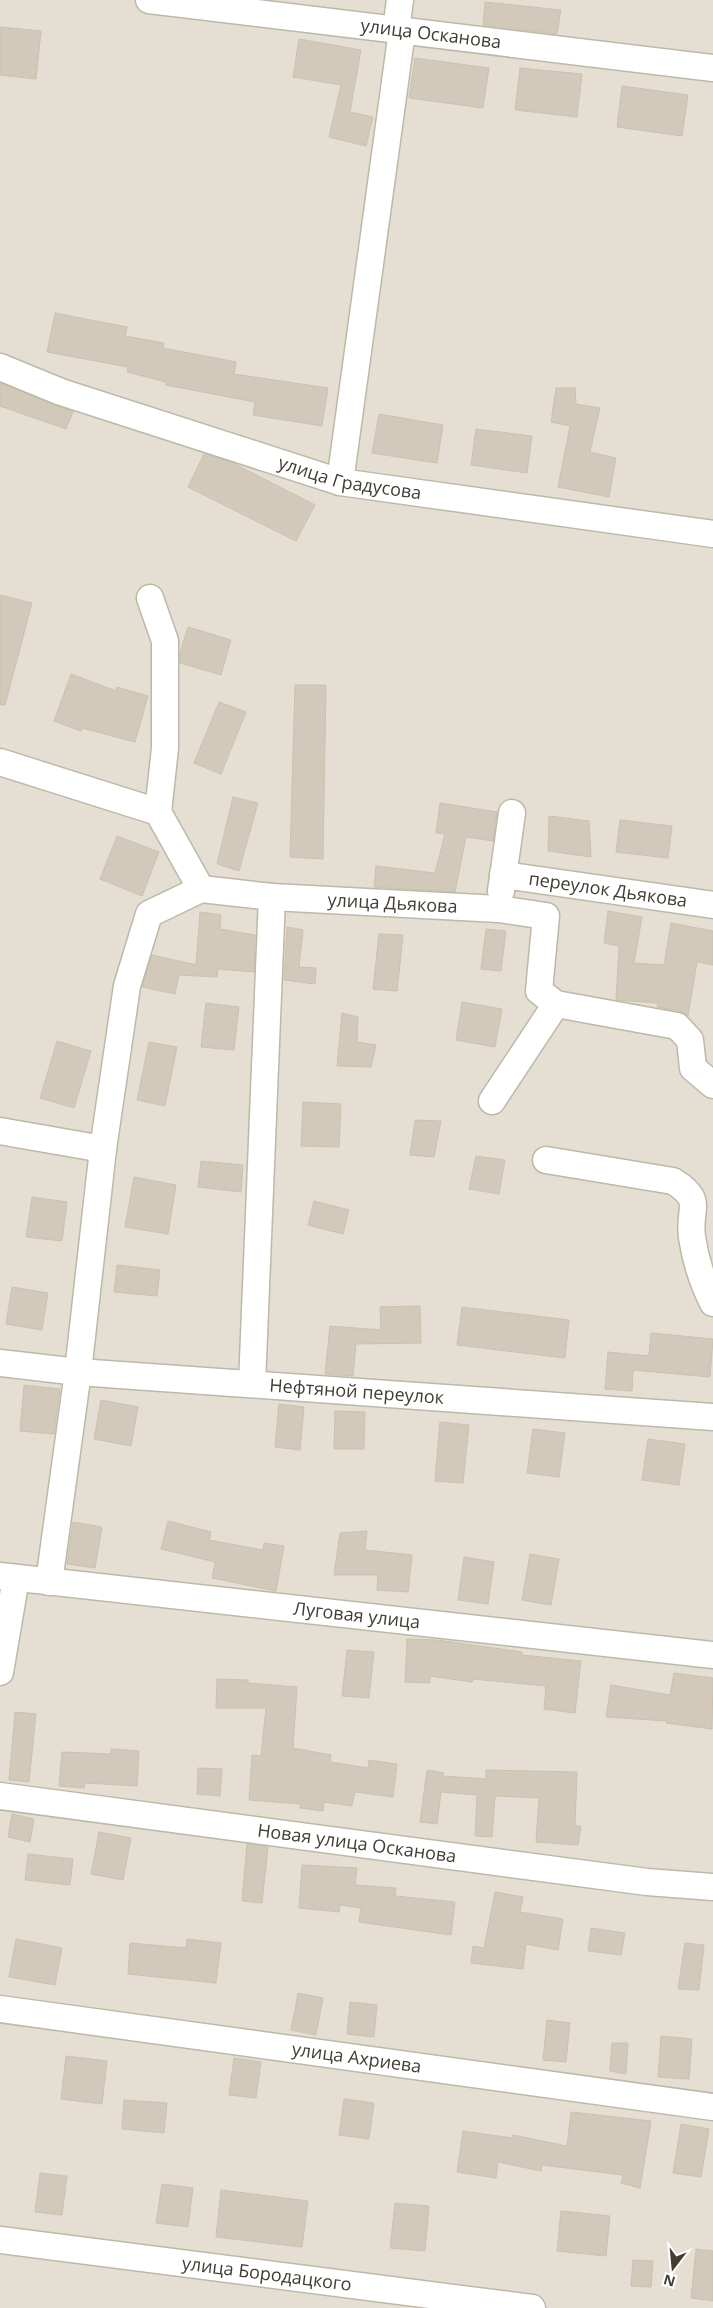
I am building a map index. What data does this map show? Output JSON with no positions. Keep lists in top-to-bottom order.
{
  "streets": {
    "street": [
      "улица Осканова",
      "улица Градусова",
      "переулок Дьякова",
      "улица Дьякова",
      "Нефтяной переулок",
      "Луговая улица",
      "Новая улица Осканова",
      "улица Ахриева",
      "улица Бородацкого"
    ]
  },
  "north": "bottom"
}
